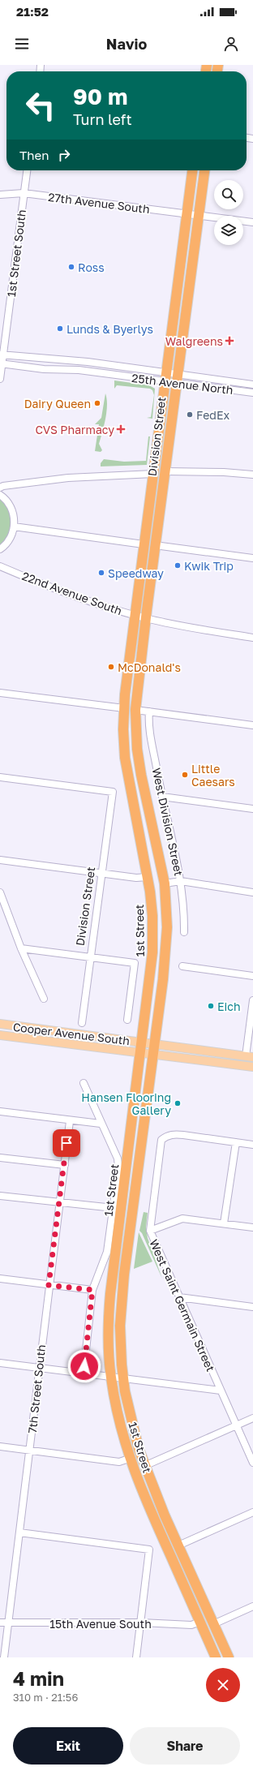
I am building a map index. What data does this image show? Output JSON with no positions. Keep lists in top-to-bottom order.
{
  "streets": {
    "highway": ["Division Street", "1st Street"],
    "main road": ["Cooper Avenue South"],
    "street": [
      "27th Avenue South",
      "1st Street South",
      "25th Avenue North",
      "22nd Avenue South",
      "West Division Street",
      "West Saint Germain Street",
      "7th Street South",
      "15th Avenue South"
    ]
  },
  "crossings": [
    ["27th Avenue South", "1st Street South"],
    ["27th Avenue South", "Division Street"],
    ["1st Street South", "25th Avenue North"],
    ["25th Avenue North", "Division Street"],
    ["Division Street", "22nd Avenue South"],
    ["Division Street", "1st Street"],
    ["1st Street", "Cooper Avenue South"],
    ["1st Street", "15th Avenue South"],
    ["7th Street South", "15th Avenue South"]
  ],
  "places": {
    "other": [
      "Ross",
      "Lunds & Byerlys",
      "Dairy Queen",
      "FedEx",
      "Kwik Trip",
      "Speedway",
      "McDonald's",
      "Little Caesars",
      "Eich",
      "Hansen Flooring Gallery"
    ],
    "health": ["Walgreens", "CVS Pharmacy"]
  },
  "page": {
    "status": "21:52",
    "header": "Navio",
    "turn": ["90 m", "Turn left"],
    "then": "Then",
    "heading": ["4 min", "310 m · 21:56"],
    "buttons": ["Exit", "Share"]
  }
}
